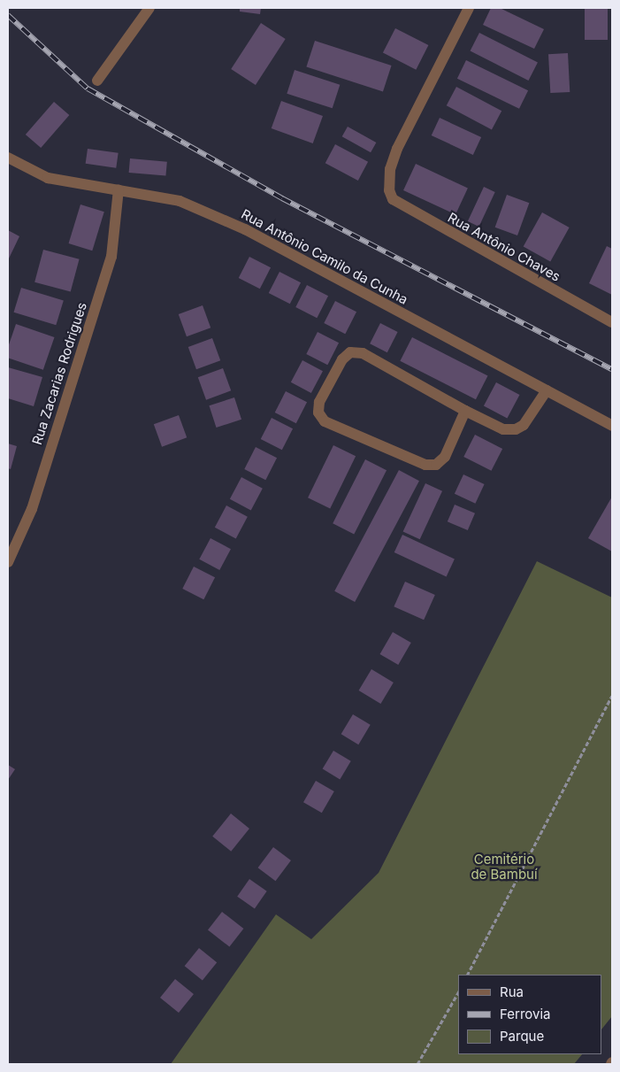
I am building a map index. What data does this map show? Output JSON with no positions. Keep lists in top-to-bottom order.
{
  "streets": {
    "street": ["Rua Antônio Chaves", "Rua Antônio Camilo da Cunha", "Rua Zacarias Rodrigues"]
  },
  "crossings": [
    ["Rua Antônio Camilo da Cunha", "Rua Zacarias Rodrigues"]
  ],
  "parks": ["Cemitério de Bambuí"],
  "legend": ["Rua", "Ferrovia", "Parque"]
}
